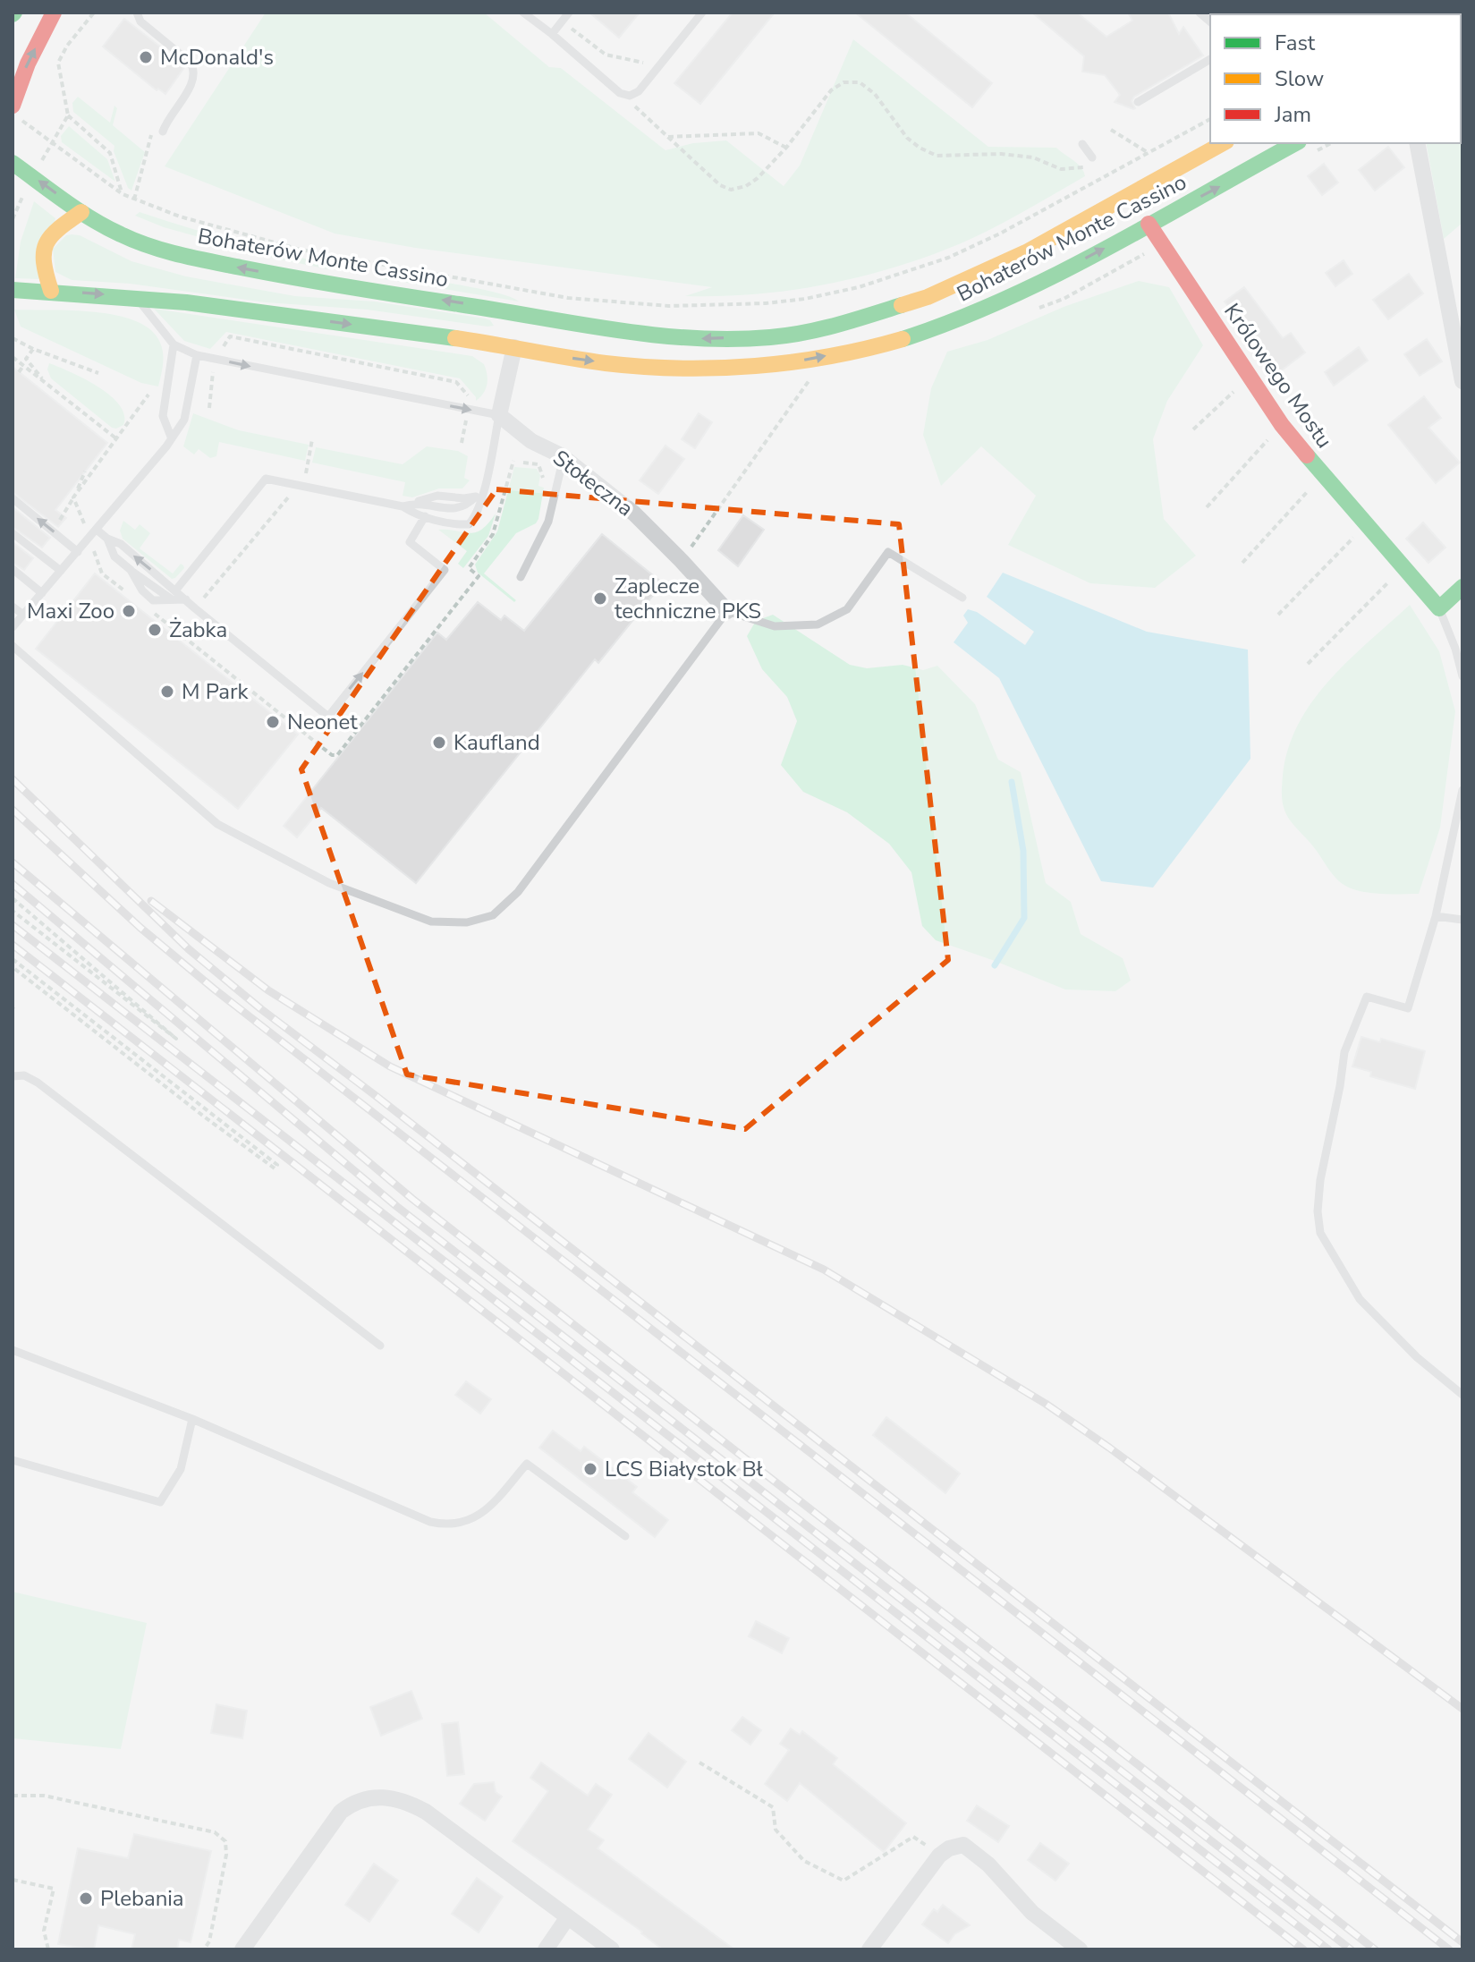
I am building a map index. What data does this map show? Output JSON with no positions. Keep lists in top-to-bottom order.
{
  "streets": {
    "street": ["Bohaterów Monte Cassino", "Królowego Mostu", "Stołeczna"]
  },
  "crossings": [
    ["Bohaterów Monte Cassino", "Królowego Mostu"]
  ],
  "places": [
    "McDonald's",
    "Zaplecze techniczne PKS",
    "Maxi Zoo",
    "Żabka",
    "M Park",
    "Neonet",
    "Kaufland",
    "LCS Białystok Bł",
    "Plebania"
  ],
  "legend": ["Fast", "Slow", "Jam"]
}
